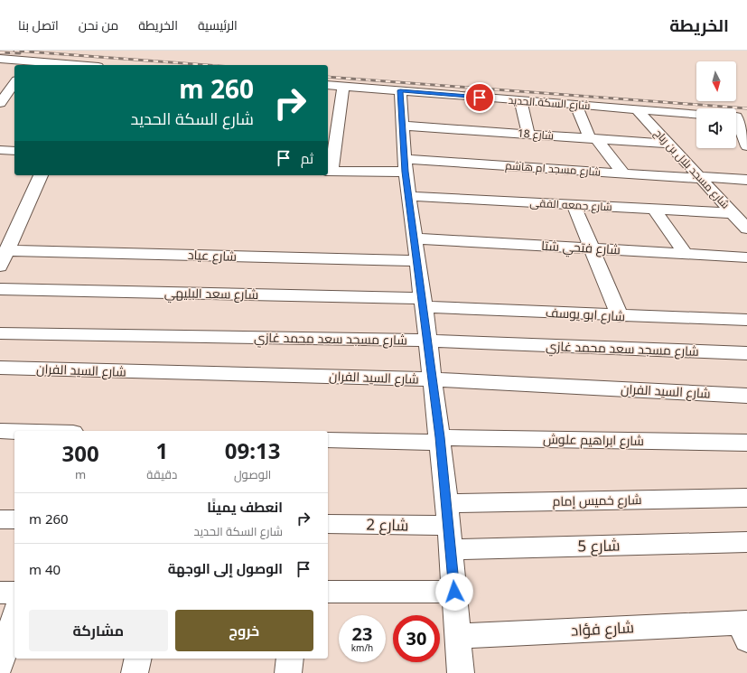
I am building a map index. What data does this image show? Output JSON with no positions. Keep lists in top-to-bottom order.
{
  "streets": {
    "street": [
      "شارع السكة الحديد",
      "شارع 18",
      "شارع مسجد ام هاشم",
      "شارع مسجد بلال بن رباح",
      "شارع جمعه الفقى",
      "شارع فتحي شتا",
      "شارع عياد",
      "شارع سعد البليهي",
      "شارع ابو يوسف",
      "شارع مسجد سعد محمد غازي",
      "شارع السيد الفران",
      "شارع ابراهيم علوش",
      "شارع خميس إمام",
      "شارع 2",
      "شارع 5",
      "شارع فؤاد"
    ]
  },
  "crossings": [
    ["شارع السكة الحديد", "شارع مسجد بلال بن رباح"],
    ["شارع 18", "شارع مسجد بلال بن رباح"],
    ["شارع مسجد ام هاشم", "شارع مسجد بلال بن رباح"],
    ["شارع مسجد بلال بن رباح", "شارع جمعه الفقى"],
    ["شارع سعد البليهي", "شارع ابو يوسف"]
  ],
  "north": "bottom",
  "page": {
    "header": "الخريطة",
    "nav": [
      "الرئيسية",
      "الخريطة",
      "من نحن",
      "اتصل بنا"
    ],
    "turn": ["260 m", "شارع السكة الحديد"],
    "then": "ثم",
    "eta": [
      "09:13",
      "الوصول",
      "1",
      "دقيقة",
      "300",
      "m"
    ],
    "list": [
      {
        "name": "انعطف يمينًا",
        "note": "شارع السكة الحديد",
        "value": "260 m"
      },
      {
        "name": "الوصول إلى الوجهة",
        "value": "40 m"
      }
    ],
    "buttons": ["خروج", "مشاركة"],
    "speed": "23 km/h",
    "limit": "30"
  }
}
